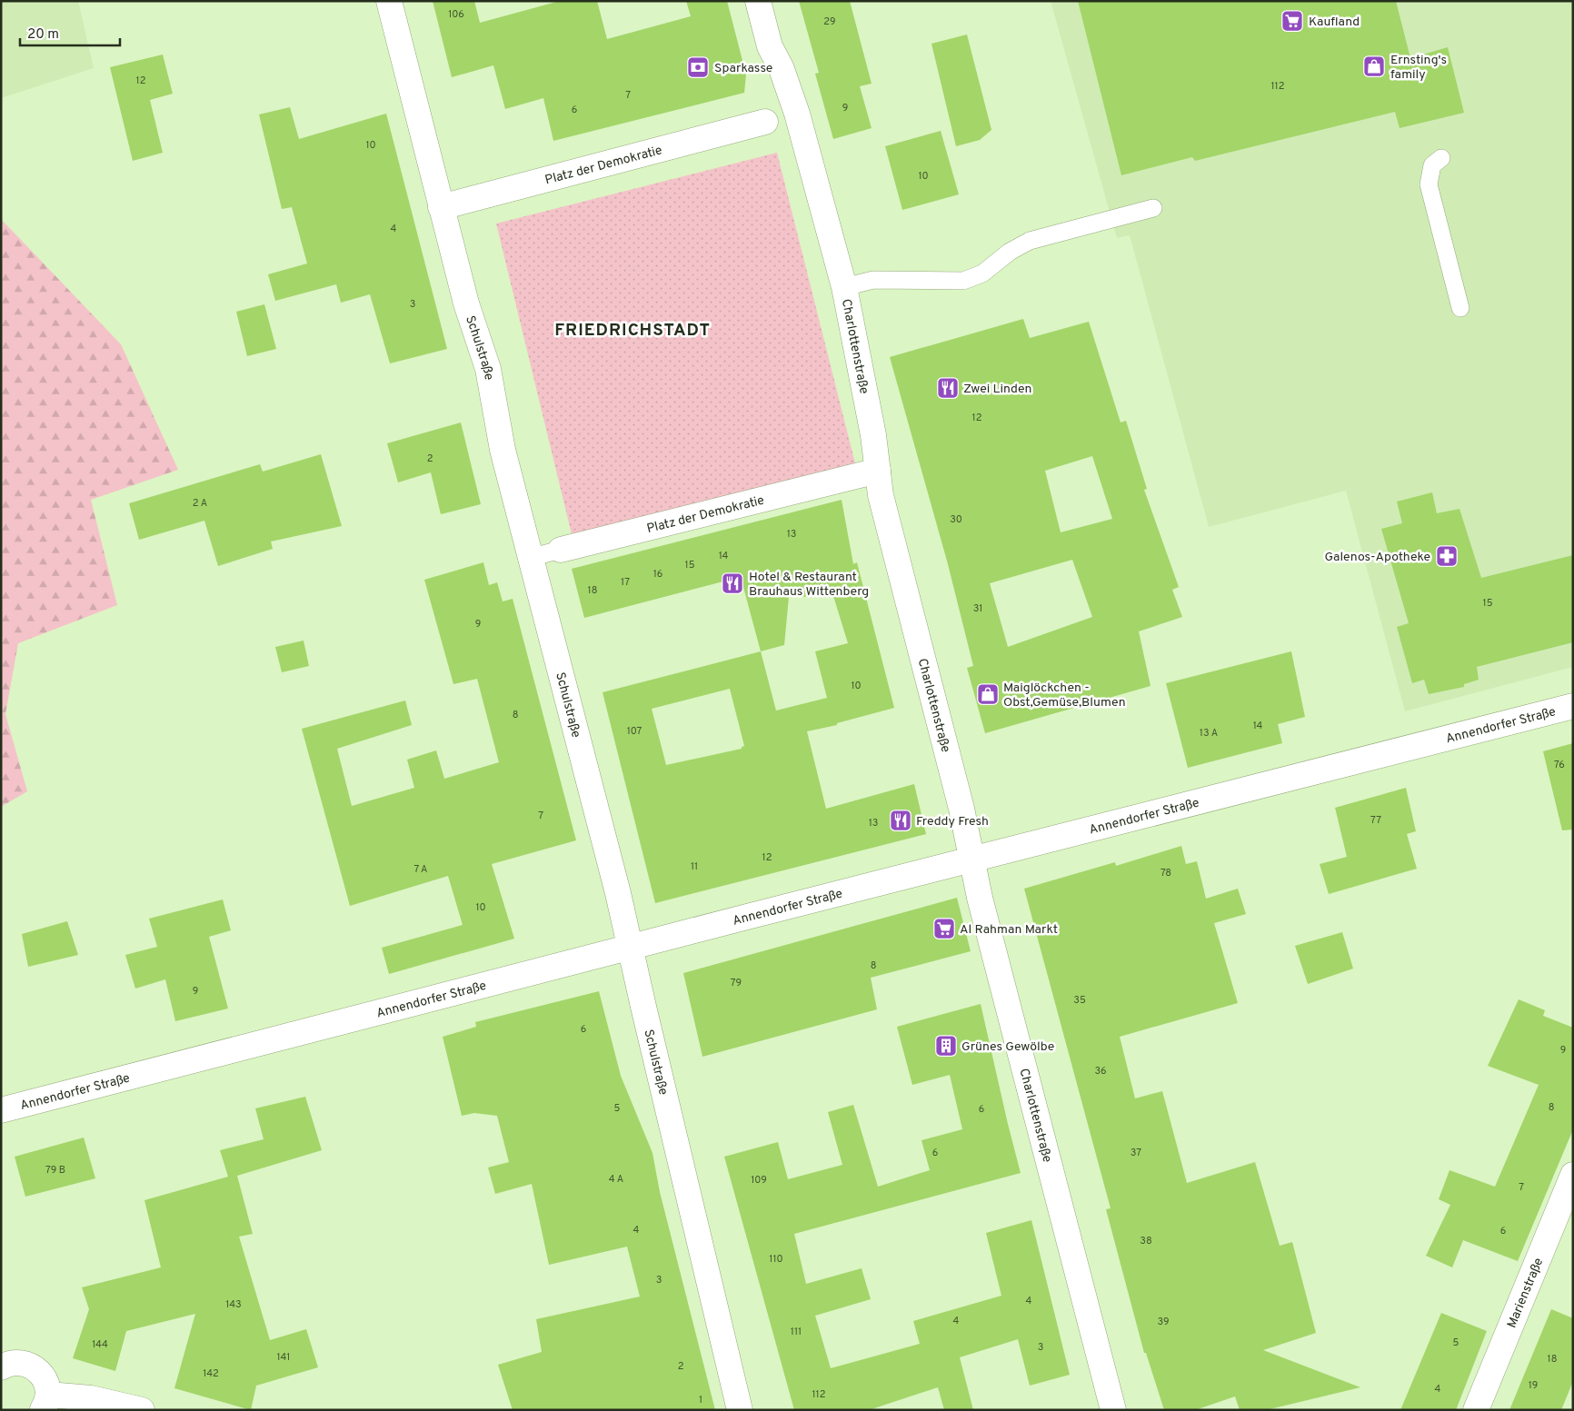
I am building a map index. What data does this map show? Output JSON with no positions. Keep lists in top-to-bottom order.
{
  "streets": {
    "street": [
      "Platz der Demokratie",
      "Charlottenstraße",
      "Schulstraße",
      "Annendorfer Straße",
      "Marienstraße"
    ]
  },
  "crossings": [
    ["Platz der Demokratie", "Charlottenstraße"],
    ["Platz der Demokratie", "Schulstraße"],
    ["Charlottenstraße", "Annendorfer Straße"],
    ["Schulstraße", "Annendorfer Straße"]
  ],
  "districts": ["FRIEDRICHSTADT"],
  "places": {
    "supermarket": ["Kaufland", "Al Rahman Markt"],
    "shop": ["Ernsting's family", "Maiglöckchen - Obst,Gemüse,Blumen"],
    "bank": ["Sparkasse"],
    "restaurant": ["Zwei Linden", "Hotel & Restaurant Brauhaus Wittenberg", "Freddy Fresh"],
    "pharmacy": ["Galenos-Apotheke"],
    "building": ["Grünes Gewölbe"]
  },
  "house_numbers": [
    "106",
    "29",
    "12",
    "112",
    "7",
    "9",
    "6",
    "10",
    "10",
    "4",
    "3",
    "12",
    "2",
    "2 A",
    "30",
    "13",
    "14",
    "15",
    "16",
    "17",
    "18",
    "15",
    "31",
    "9",
    "10",
    "8",
    "14",
    "107",
    "13 A",
    "76",
    "7",
    "77",
    "13",
    "12",
    "11",
    "7 A",
    "78",
    "10",
    "8",
    "79",
    "9",
    "35",
    "6",
    "9",
    "36",
    "8",
    "5",
    "6",
    "6",
    "37",
    "79 B",
    "4 A",
    "109",
    "7",
    "4",
    "6",
    "38",
    "110",
    "3",
    "4",
    "143",
    "4",
    "39",
    "111",
    "5",
    "144",
    "3",
    "141",
    "18",
    "2",
    "142",
    "19",
    "4",
    "112",
    "1"
  ],
  "scale_bar": "20 m"
}
